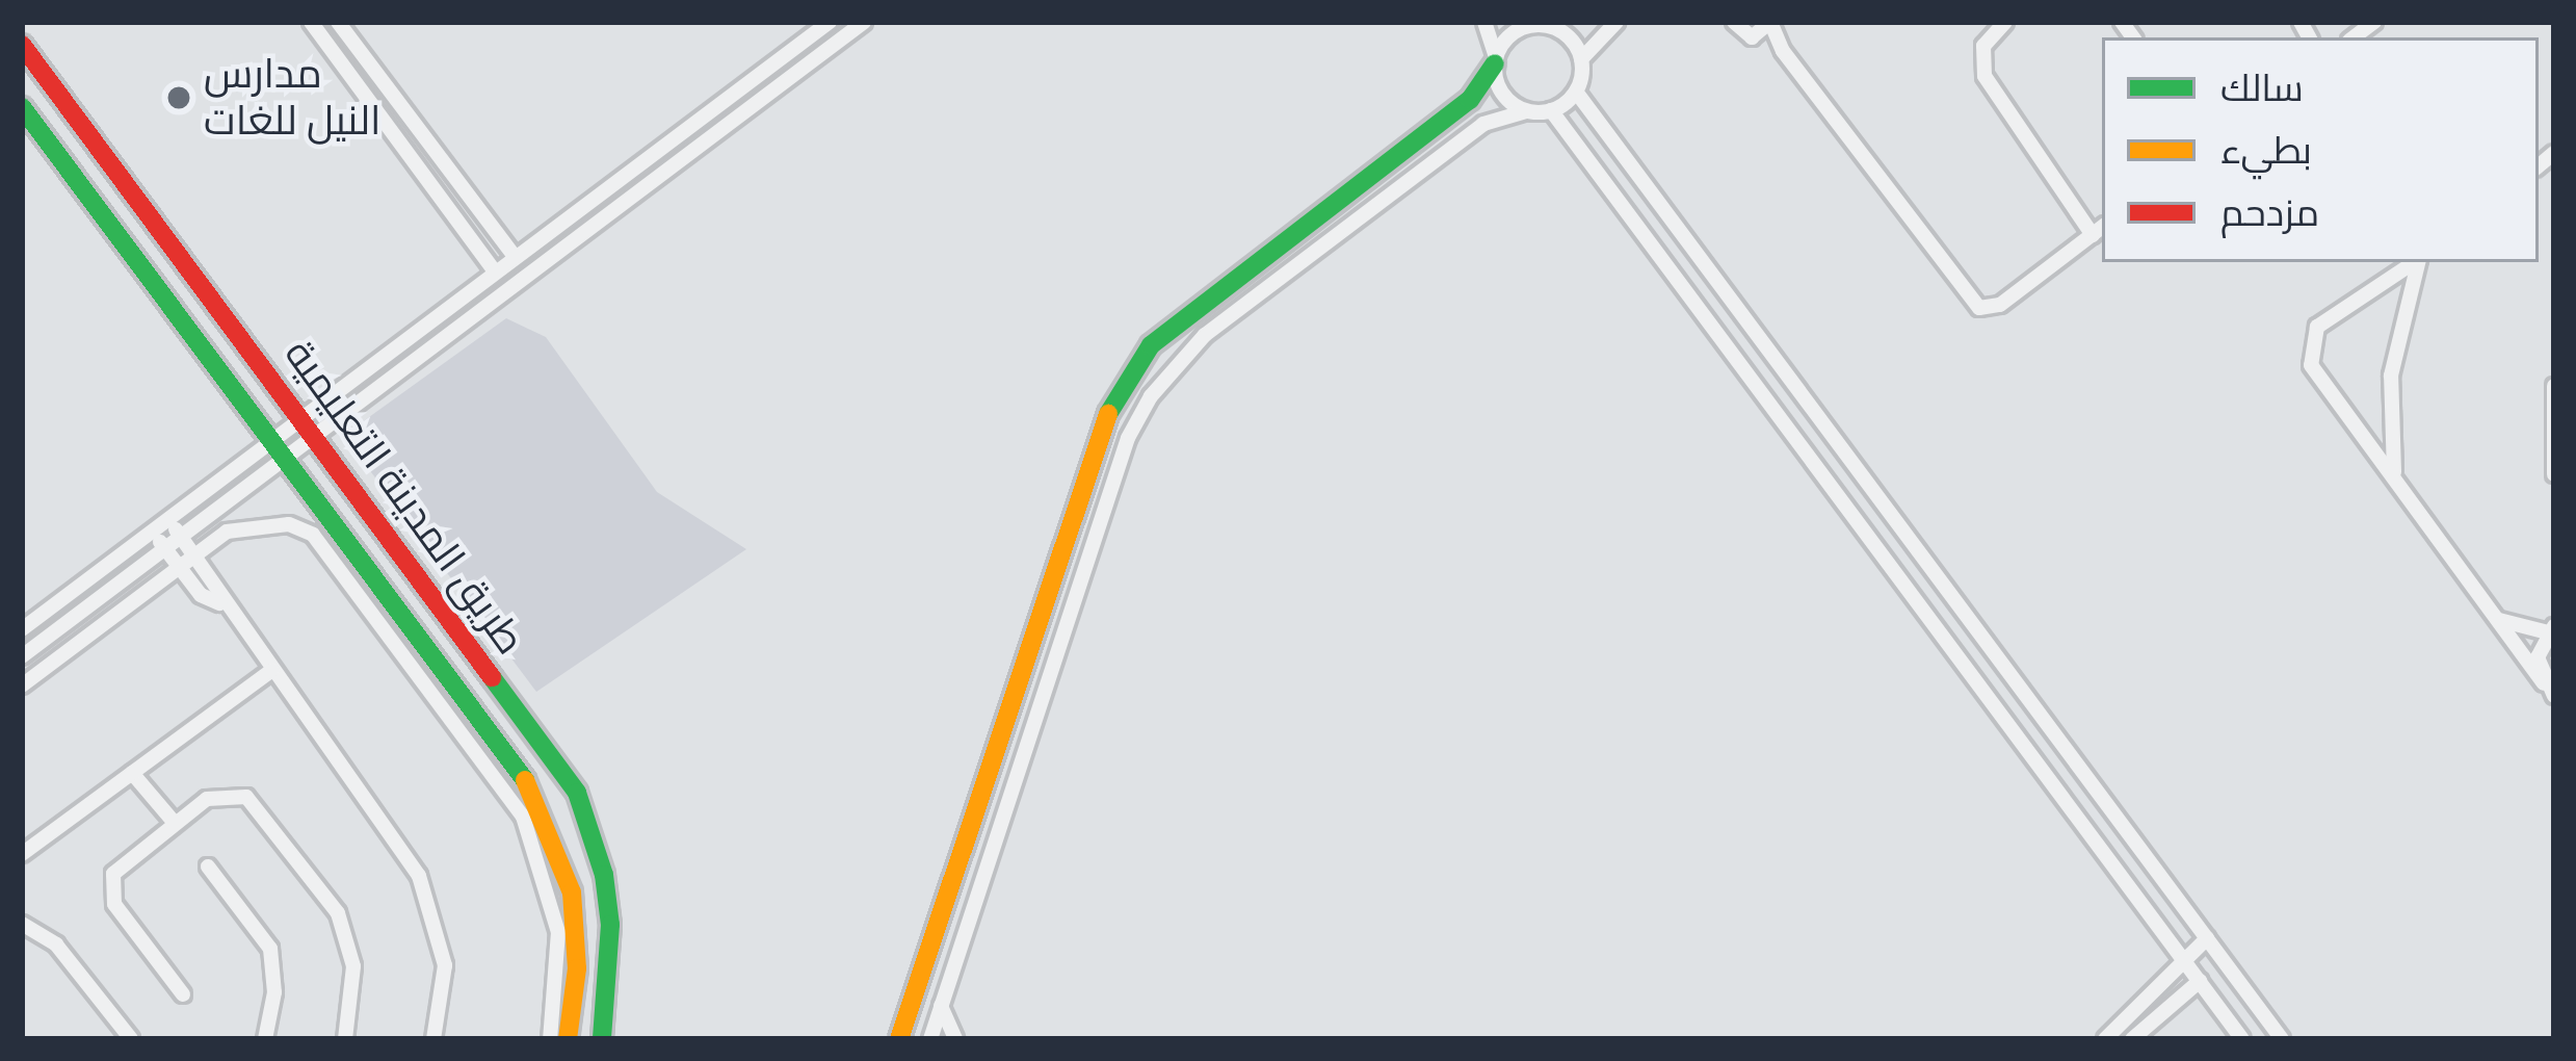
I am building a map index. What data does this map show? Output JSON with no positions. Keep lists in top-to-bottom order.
{
  "streets": {
    "street": ["طريق المدينة التعليمية"]
  },
  "places": ["مدارس النيل للغات"],
  "legend": ["سالك", "بطيء", "مزدحم"]
}
